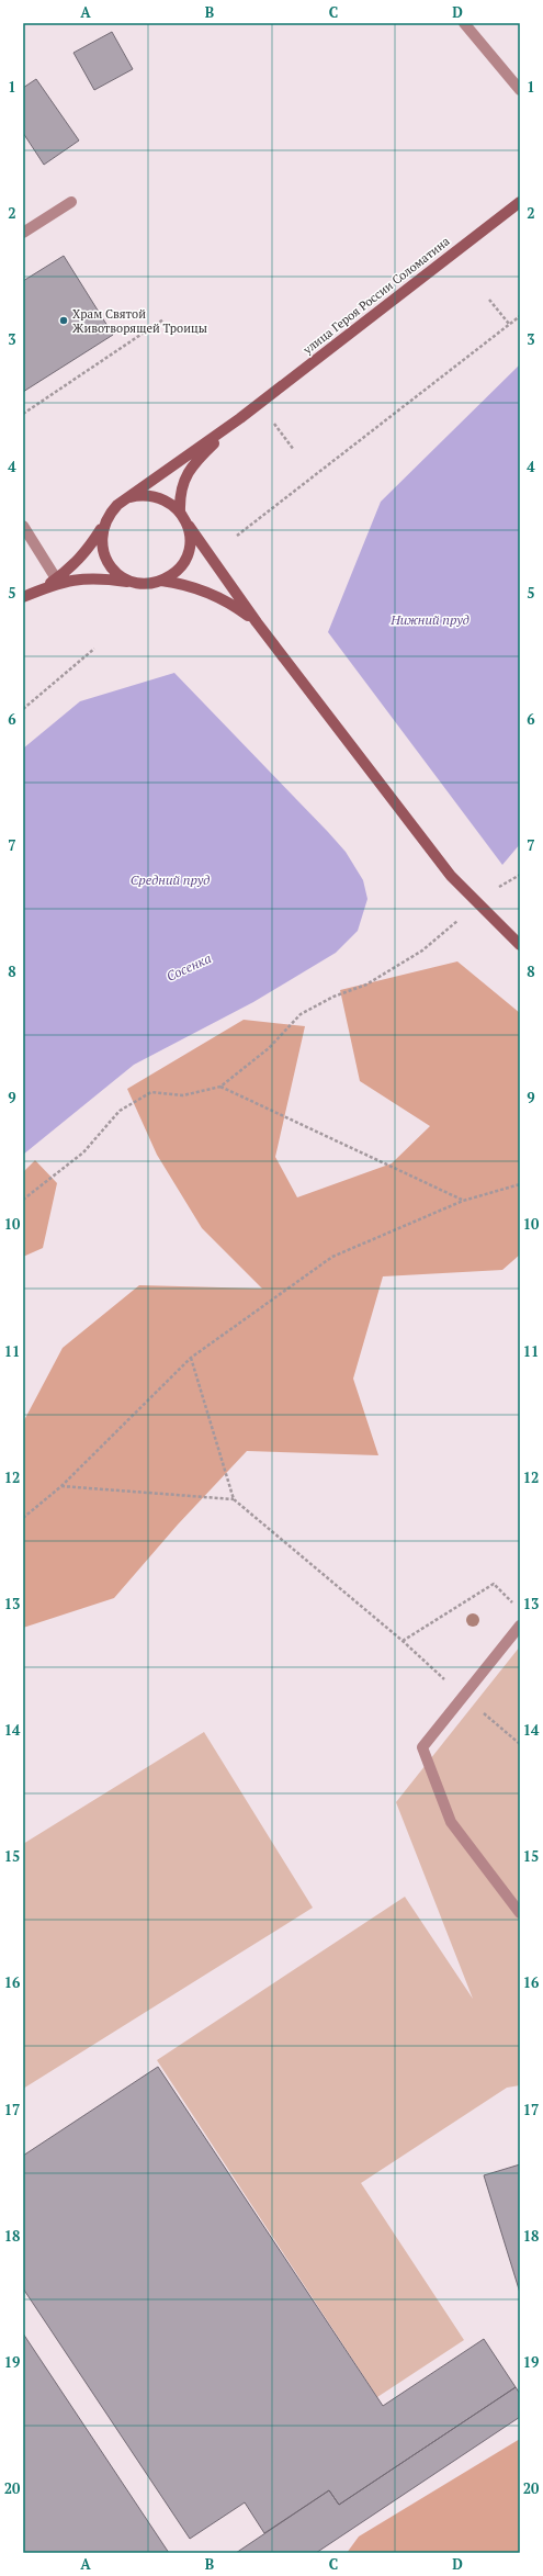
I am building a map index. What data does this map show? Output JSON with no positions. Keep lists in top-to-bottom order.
{
  "streets": {
    "street": ["улица Героя России Соломатина"]
  },
  "water": ["Нижний пруд", "Средний пруд", "Сосенка"],
  "places": ["Храм Святой Животворящей Троицы"],
  "grid": {
    "columns": [
      "A",
      "B",
      "C",
      "D"
    ],
    "rows": [
      "1",
      "2",
      "3",
      "4",
      "5",
      "6",
      "7",
      "8",
      "9",
      "10",
      "11",
      "12",
      "13",
      "14",
      "15",
      "16",
      "17",
      "18",
      "19",
      "20"
    ]
  }
}
